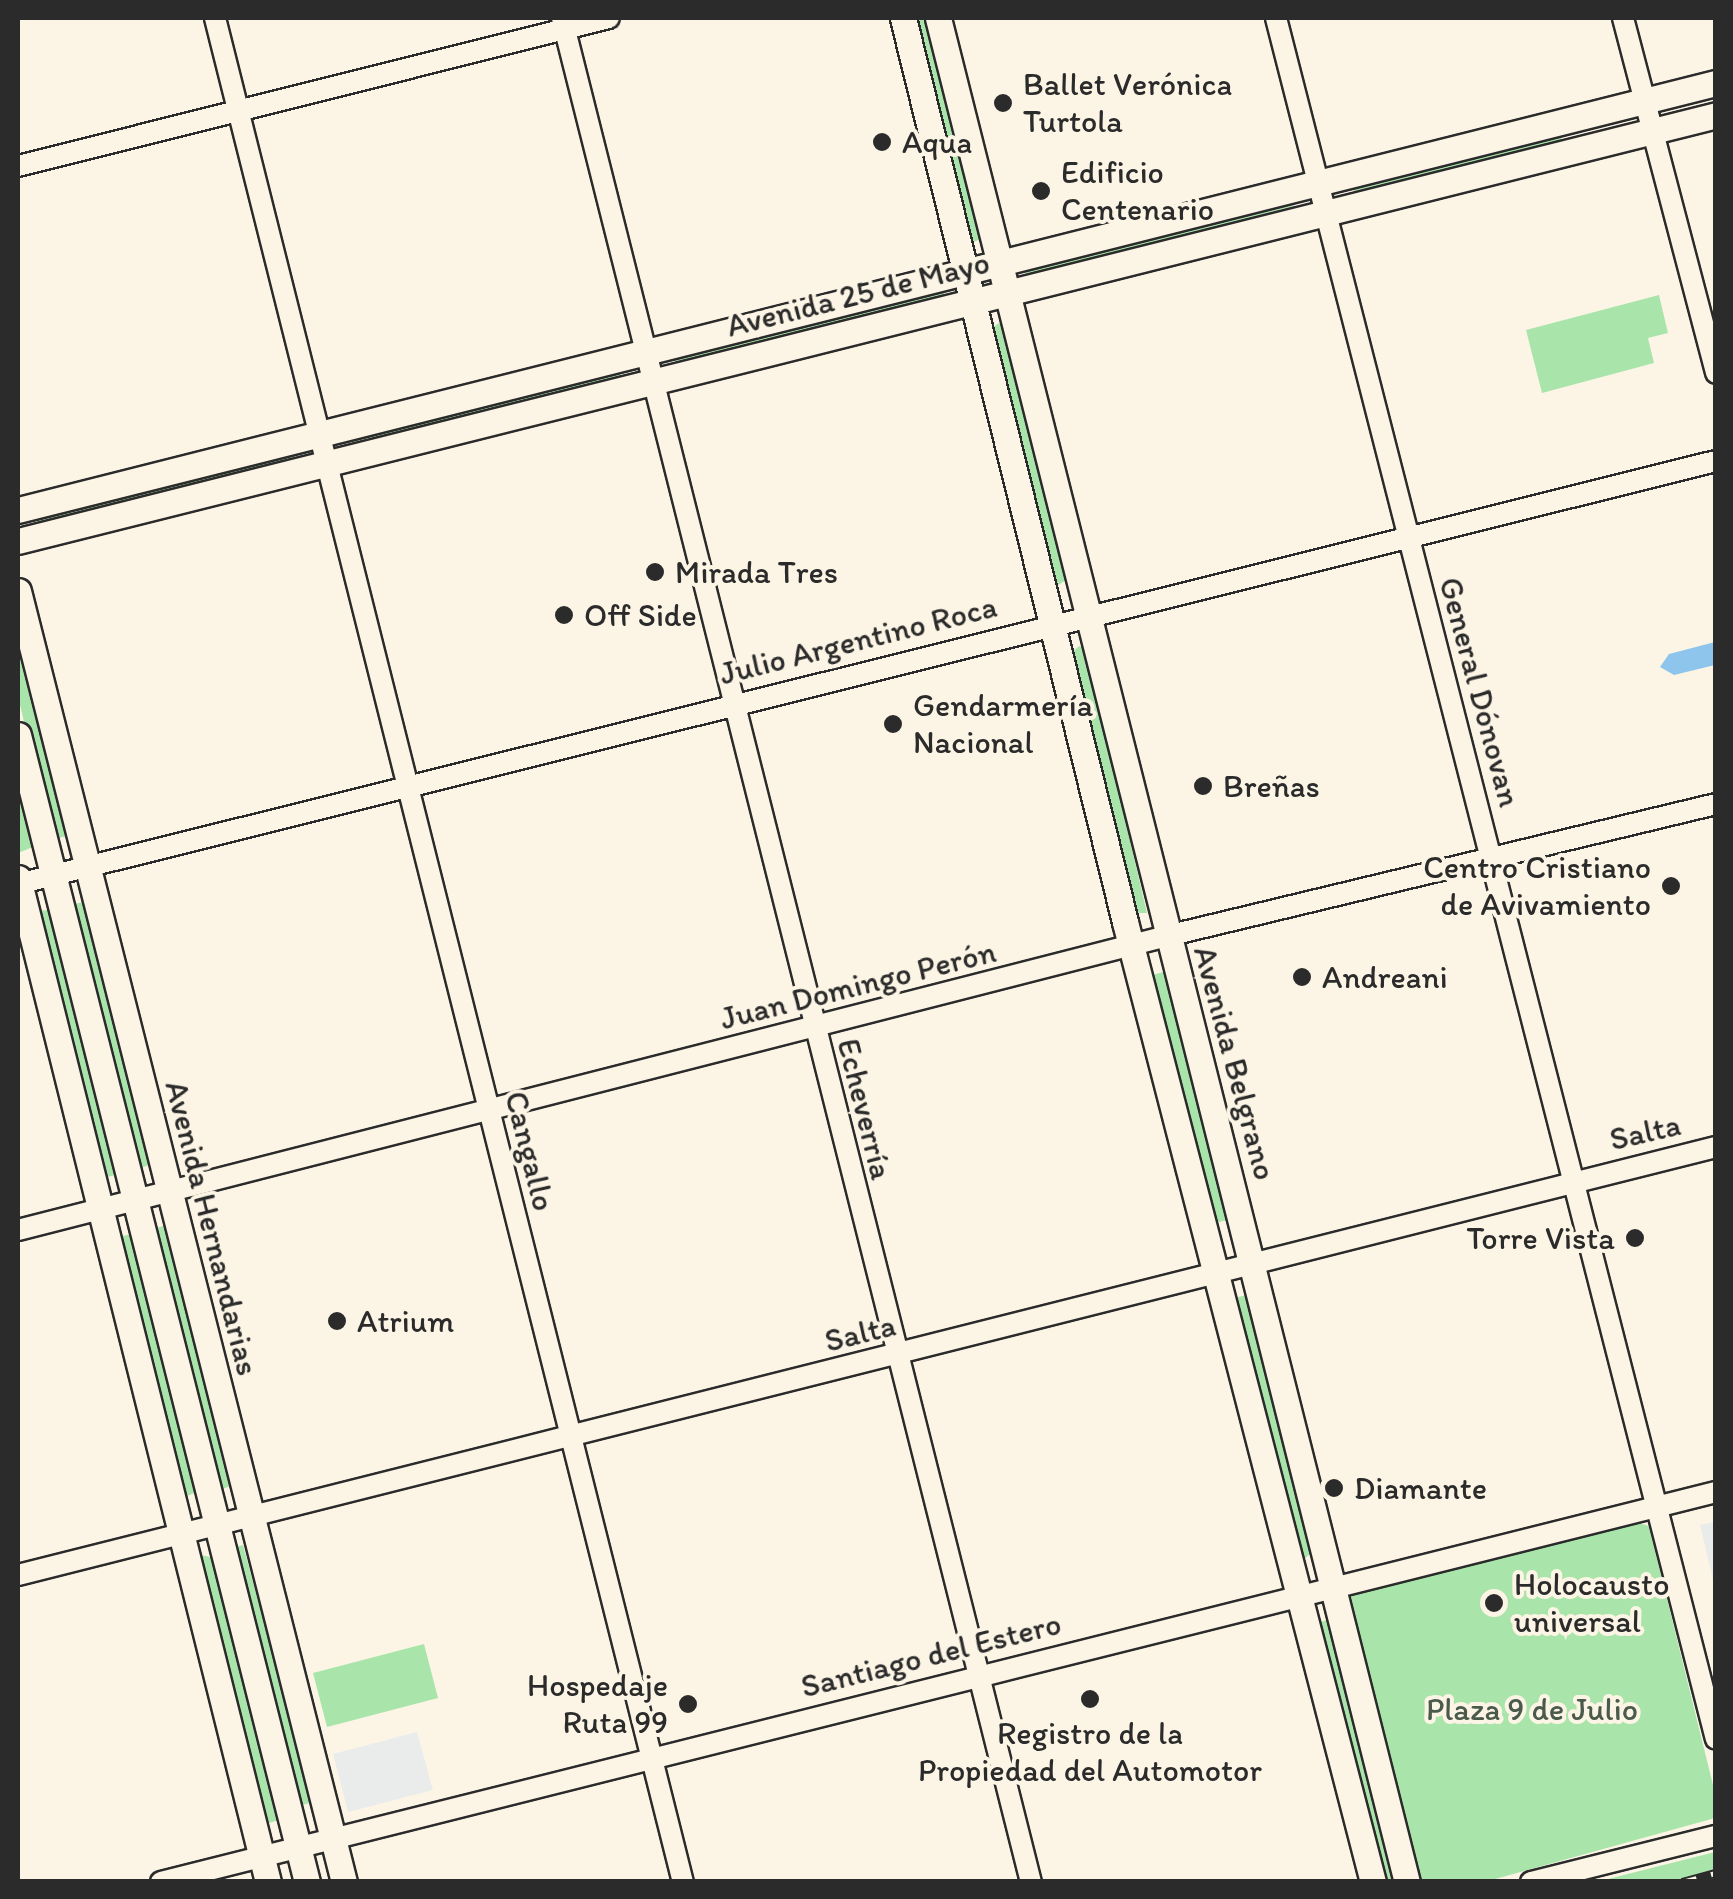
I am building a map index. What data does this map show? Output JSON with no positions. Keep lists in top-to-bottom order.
{
  "streets": {
    "main road": ["Avenida 25 de Mayo", "Avenida Belgrano", "Avenida Hernandarias"],
    "street": [
      "Julio Argentino Roca",
      "General Dónovan",
      "Juan Domingo Perón",
      "Echeverría",
      "Salta",
      "Cangallo",
      "Santiago del Estero"
    ]
  },
  "crossings": [
    ["Avenida 25 de Mayo", "General Dónovan"],
    ["Avenida 25 de Mayo", "Avenida Belgrano"],
    ["Avenida 25 de Mayo", "Echeverría"],
    ["Avenida 25 de Mayo", "Cangallo"],
    ["Julio Argentino Roca", "General Dónovan"],
    ["Julio Argentino Roca", "Avenida Belgrano"],
    ["Julio Argentino Roca", "Echeverría"],
    ["Julio Argentino Roca", "Cangallo"],
    ["Julio Argentino Roca", "Avenida Hernandarias"],
    ["General Dónovan", "Juan Domingo Perón"],
    ["General Dónovan", "Salta"],
    ["General Dónovan", "Santiago del Estero"],
    ["Juan Domingo Perón", "Avenida Belgrano"],
    ["Juan Domingo Perón", "Echeverría"],
    ["Juan Domingo Perón", "Cangallo"],
    ["Juan Domingo Perón", "Avenida Hernandarias"],
    ["Avenida Belgrano", "Salta"],
    ["Avenida Belgrano", "Santiago del Estero"],
    ["Echeverría", "Salta"],
    ["Echeverría", "Santiago del Estero"],
    ["Salta", "Cangallo"],
    ["Salta", "Avenida Hernandarias"],
    ["Cangallo", "Santiago del Estero"],
    ["Avenida Hernandarias", "Santiago del Estero"]
  ],
  "parks": ["Plaza 9 de Julio"],
  "places": [
    "Ballet Verónica Turtola",
    "Aqua",
    "Edificio Centenario",
    "Mirada Tres",
    "Off Side",
    "Gendarmería Nacional",
    "Breñas",
    "Centro Cristiano de Avivamiento",
    "Andreani",
    "Torre Vista",
    "Atrium",
    "Diamante",
    "Holocausto universal",
    "Registro de la Propiedad del Automotor",
    "Hospedaje Ruta 99"
  ]
}
